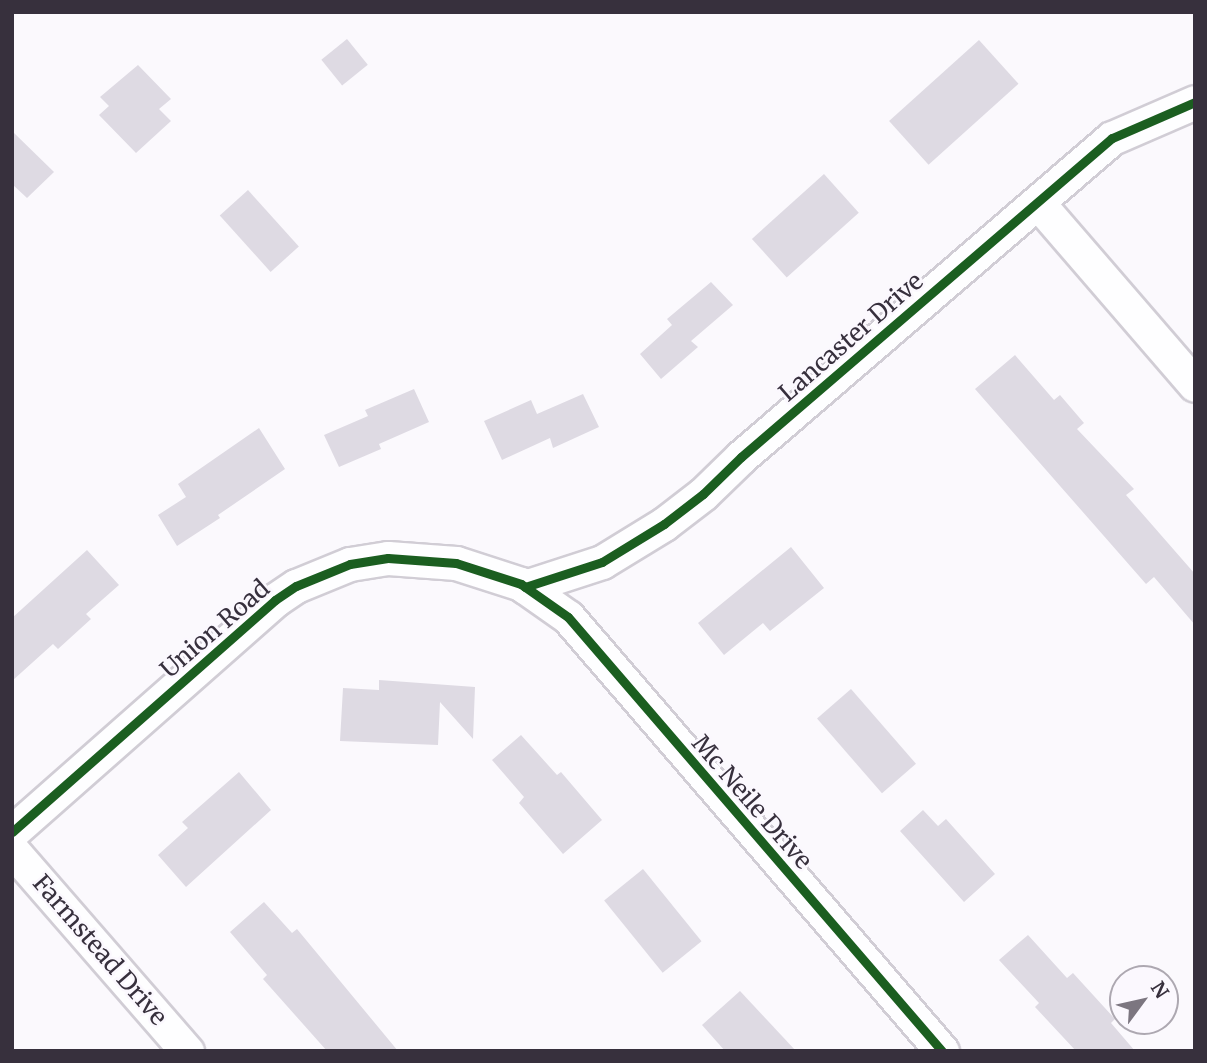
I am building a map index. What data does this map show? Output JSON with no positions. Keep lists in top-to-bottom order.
{
  "streets": {
    "street": [
      "Lancaster Drive",
      "Union Road",
      "Mc Neile Drive",
      "Farmstead Drive"
    ]
  },
  "crossings": [
    ["Lancaster Drive", "Union Road"],
    ["Lancaster Drive", "Mc Neile Drive"],
    ["Union Road", "Mc Neile Drive"]
  ],
  "north": "top right"
}
